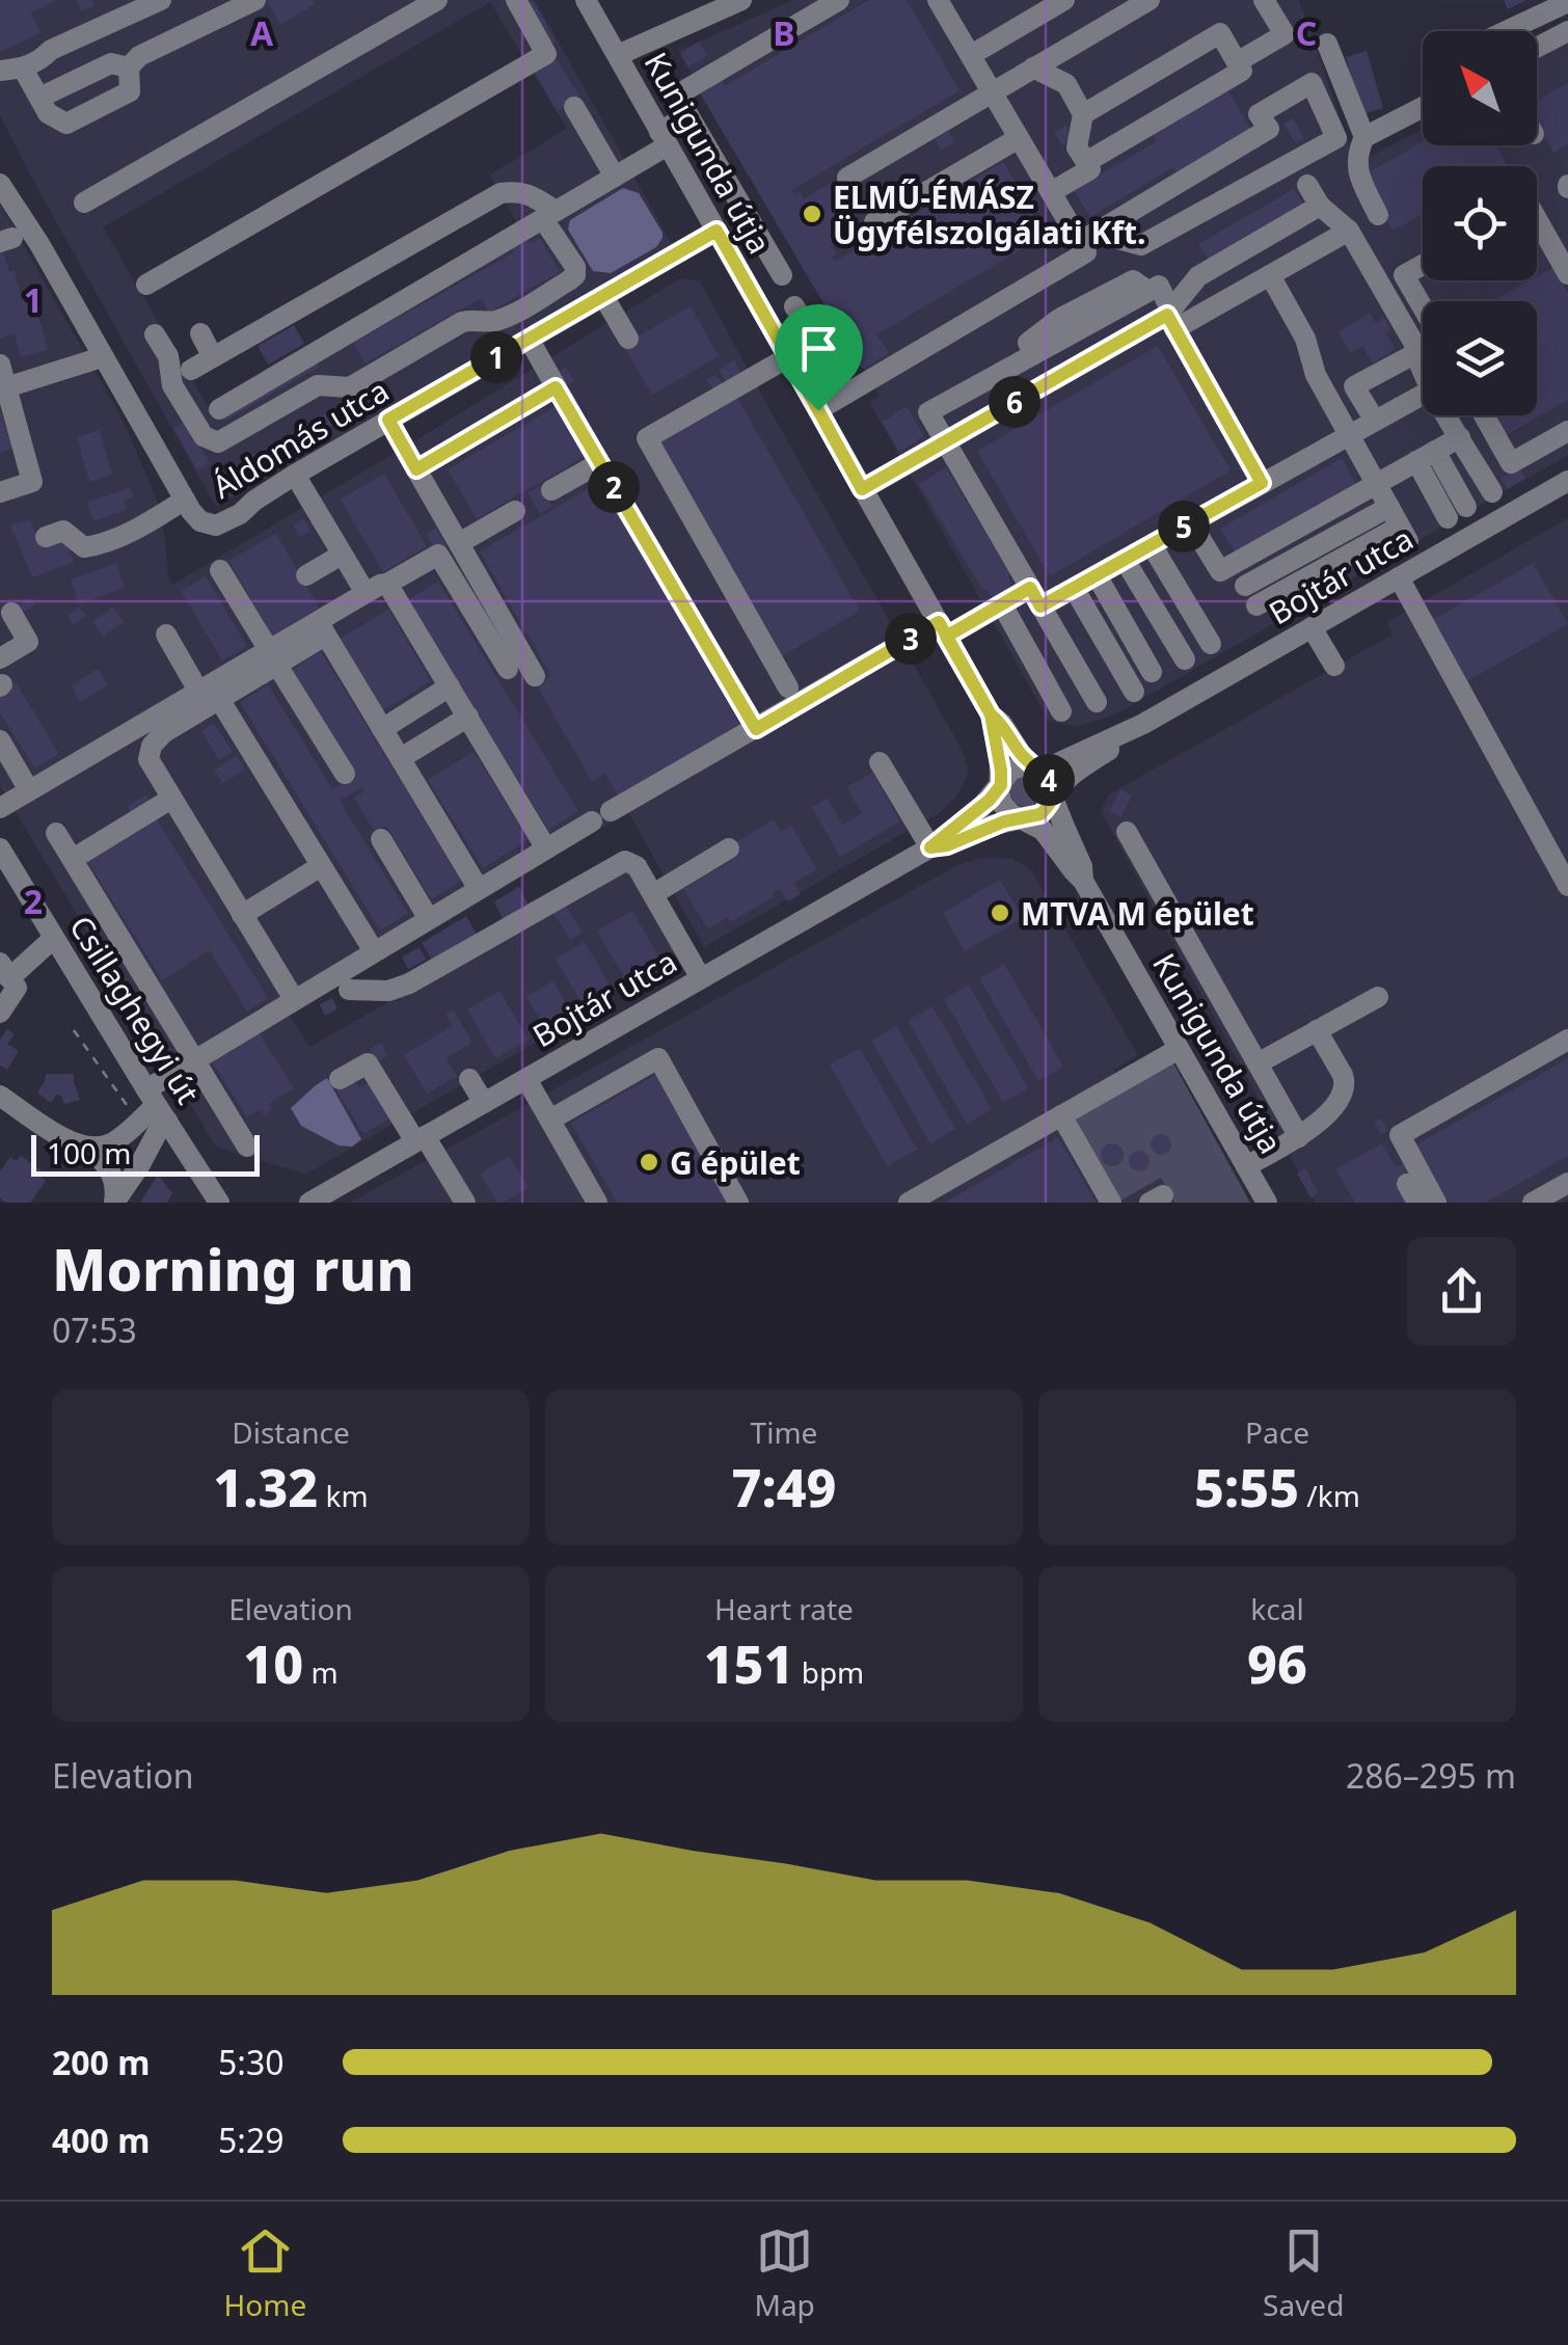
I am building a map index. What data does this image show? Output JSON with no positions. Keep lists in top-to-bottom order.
{
  "streets": {
    "street": [
      "Kunigunda útja",
      "Áldomás utca",
      "Bojtár utca",
      "Csillaghegyi út"
    ]
  },
  "crossings": [
    ["Kunigunda útja", "Áldomás utca"],
    ["Kunigunda útja", "Bojtár utca"]
  ],
  "places": ["ELMŰ-ÉMÁSZ Ügyfélszolgálati Kft.", "MTVA M épület", "G épület"],
  "scale_bar": "100 m",
  "north": "top left",
  "page": {
    "pins": [
      "1",
      "6",
      "2",
      "5",
      "3",
      "4"
    ],
    "scale": "100 m",
    "heading": ["Morning run", "07:53"],
    "stats": [
      ["Distance", "1.32 km"],
      ["Time", "7:49"],
      ["Pace", "5:55 /km"],
      ["Elevation", "10 m"],
      ["Heart rate", "151 bpm"],
      ["kcal", "96"]
    ],
    "chart": ["Elevation", "286–295 m"],
    "list": [
      {
        "name": "200 m",
        "note": "5:30"
      },
      {
        "name": "400 m",
        "note": "5:29"
      }
    ],
    "tabs": ["Home", "Map", "Saved"]
  },
  "grid": {
    "columns": ["A", "B", "C"],
    "rows": ["1", "2"]
  }
}
